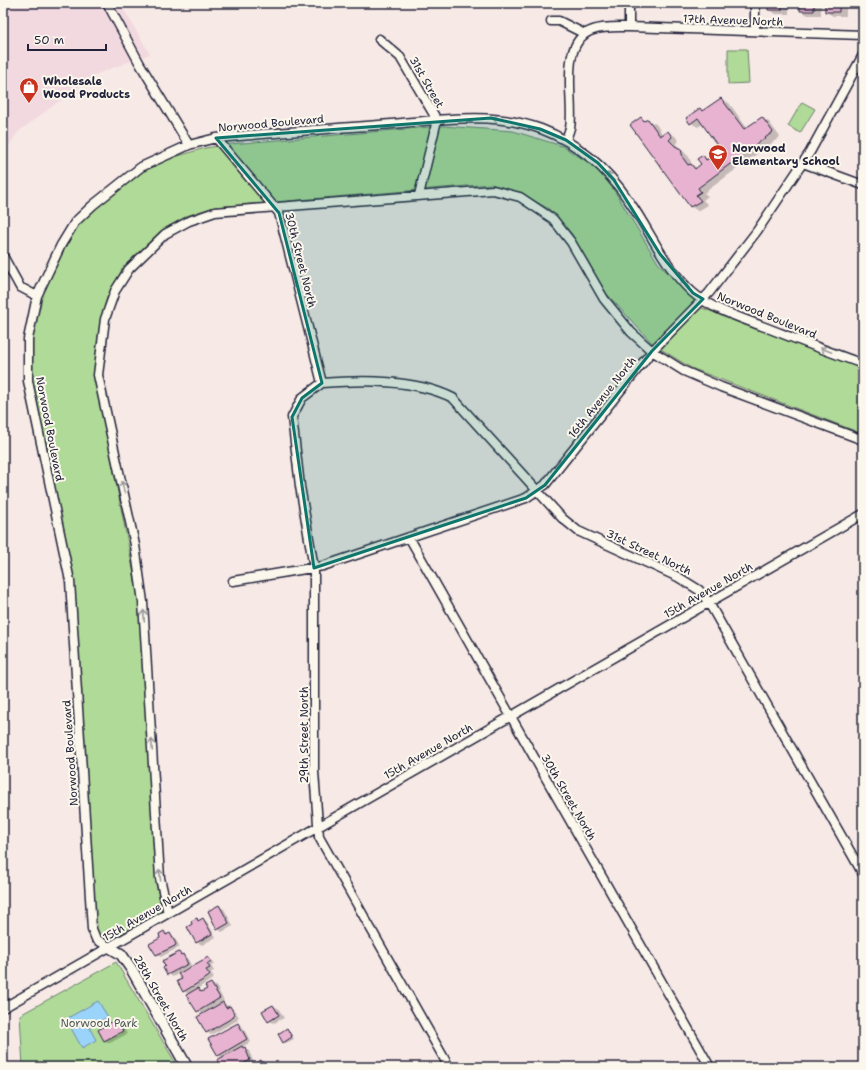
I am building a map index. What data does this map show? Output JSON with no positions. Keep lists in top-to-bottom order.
{
  "streets": {
    "street": [
      "17th Avenue North",
      "31st Street",
      "Norwood Boulevard",
      "30th Street North",
      "16th Avenue North",
      "31st Street North",
      "15th Avenue North",
      "29th Street North",
      "28th Street North"
    ]
  },
  "crossings": [
    ["31st Street", "Norwood Boulevard"],
    ["Norwood Boulevard", "30th Street North"],
    ["Norwood Boulevard", "16th Avenue North"],
    ["Norwood Boulevard", "15th Avenue North"],
    ["Norwood Boulevard", "28th Street North"],
    ["30th Street North", "16th Avenue North"],
    ["30th Street North", "31st Street North"],
    ["30th Street North", "15th Avenue North"],
    ["30th Street North", "29th Street North"],
    ["16th Avenue North", "31st Street North"],
    ["16th Avenue North", "29th Street North"],
    ["31st Street North", "15th Avenue North"],
    ["31st Street North", "29th Street North"],
    ["15th Avenue North", "29th Street North"],
    ["15th Avenue North", "28th Street North"]
  ],
  "parks": ["Norwood Park"],
  "places": {
    "shop": ["Wholesale Wood Products"],
    "school or university": ["Norwood Elementary School"]
  },
  "scale_bar": "50 m"
}
